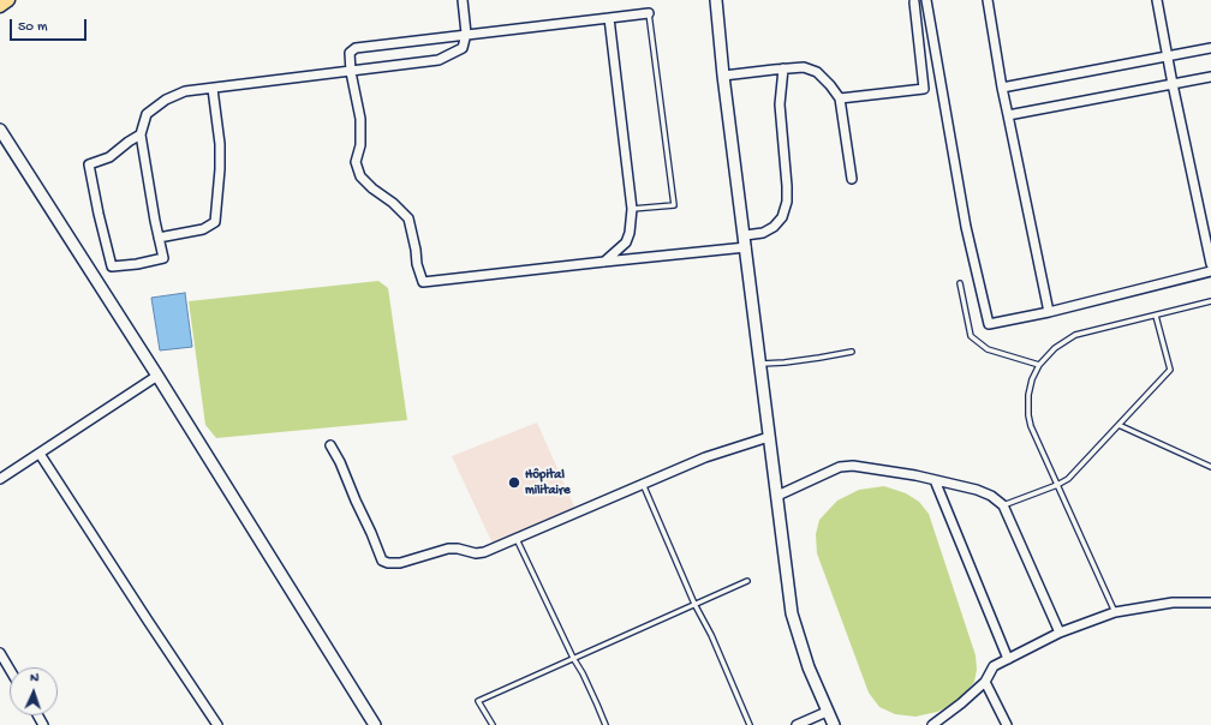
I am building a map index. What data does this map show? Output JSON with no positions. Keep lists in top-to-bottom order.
{
  "places": ["Hôpital militaire"],
  "scale_bar": "50 m",
  "north": "top"
}
